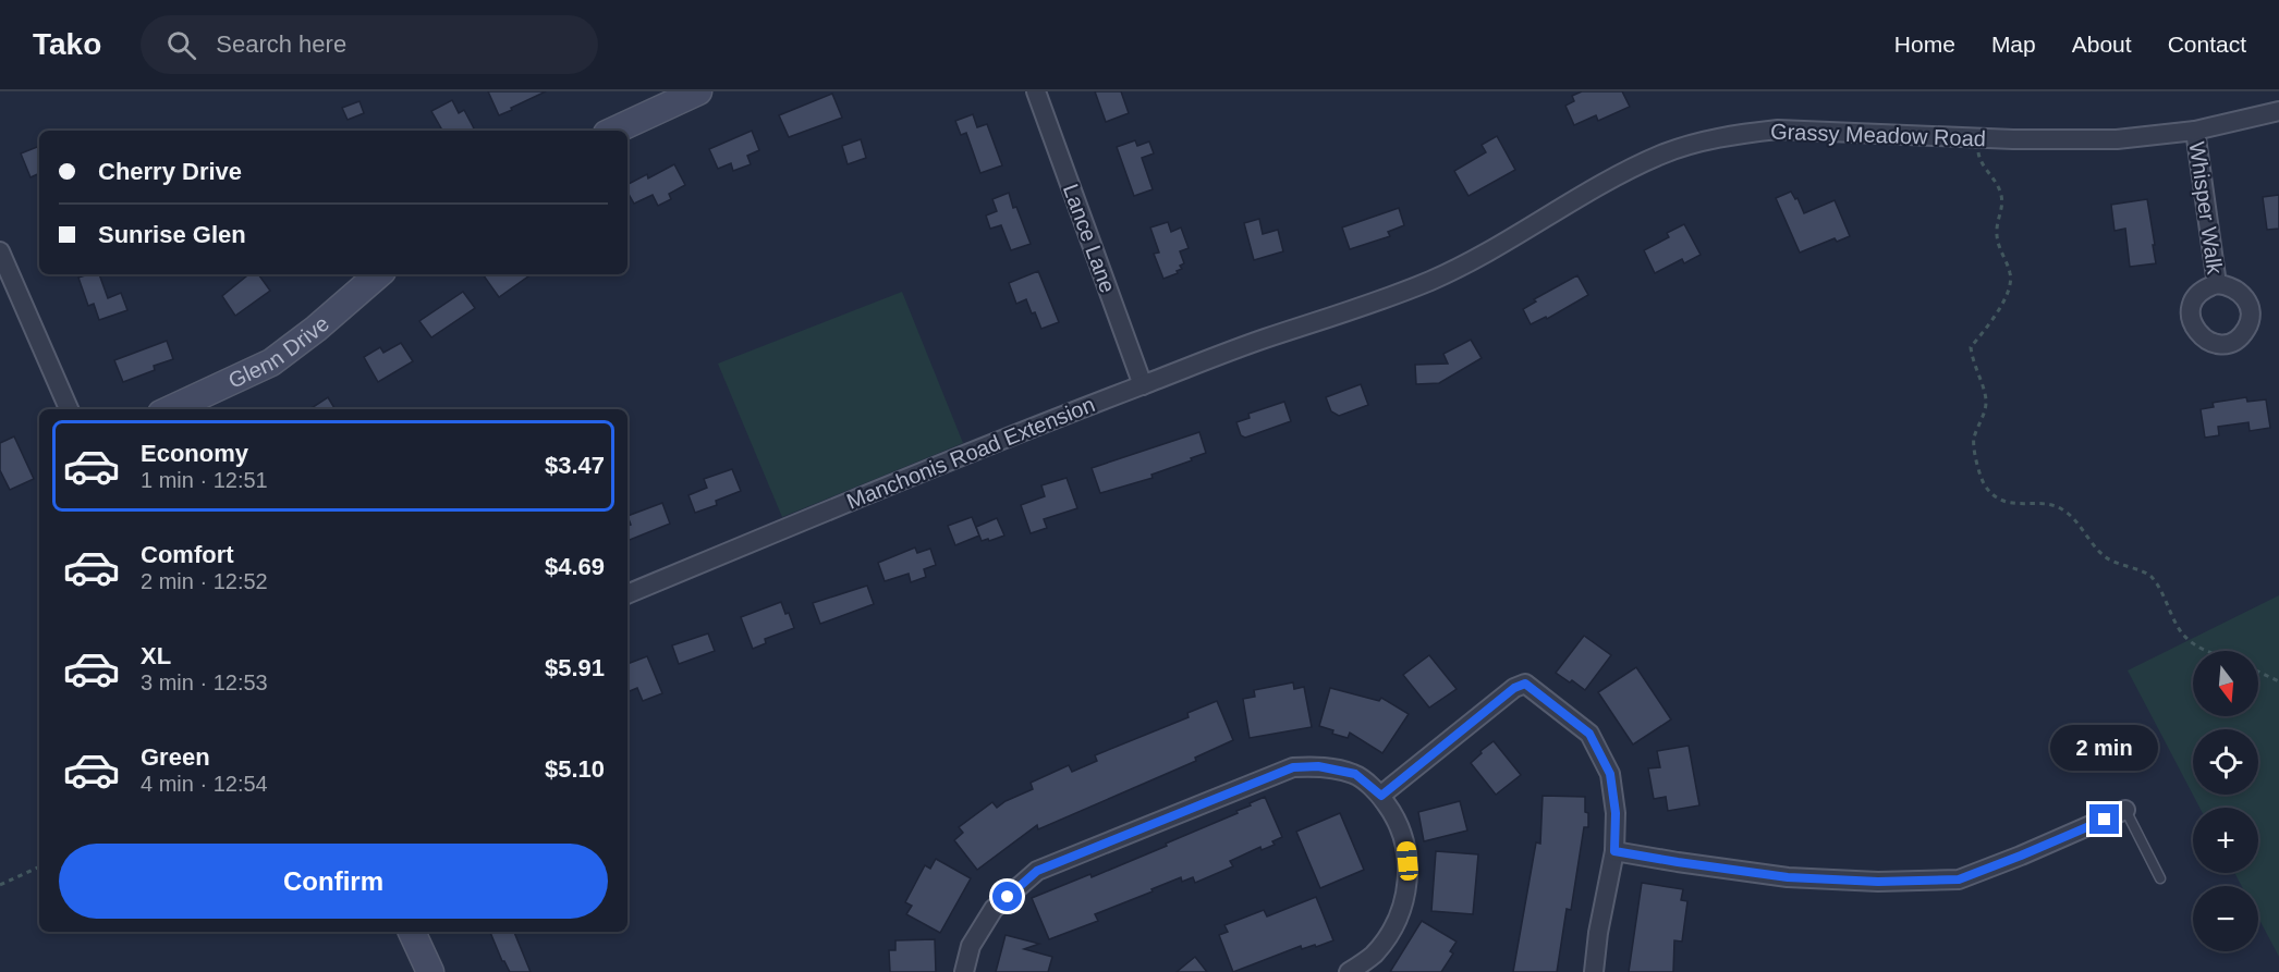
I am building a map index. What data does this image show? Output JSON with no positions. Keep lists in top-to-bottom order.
{
  "streets": {
    "street": [
      "Grassy Meadow Road",
      "Whisper Walk",
      "Lance Lane",
      "Glenn Drive",
      "Manchonis Road Extension"
    ]
  },
  "crossings": [
    ["Grassy Meadow Road", "Whisper Walk"],
    ["Grassy Meadow Road", "Manchonis Road Extension"],
    ["Lance Lane", "Manchonis Road Extension"]
  ],
  "north": "bottom",
  "page": {
    "header": "Tako",
    "search": "Search here",
    "nav": [
      "Home",
      "Map",
      "About",
      "Contact"
    ],
    "banner": ["Cherry Drive", "Sunrise Glen"],
    "list": [
      {
        "name": "Economy",
        "note": "1 min · 12:51",
        "value": "$3.47"
      },
      {
        "name": "Comfort",
        "note": "2 min · 12:52",
        "value": "$4.69"
      },
      {
        "name": "XL",
        "note": "3 min · 12:53",
        "value": "$5.91"
      },
      {
        "name": "Green",
        "note": "4 min · 12:54",
        "value": "$5.10"
      }
    ],
    "map_buttons": ["+", "−"],
    "bubble": "2 min",
    "buttons": "Confirm"
  }
}
